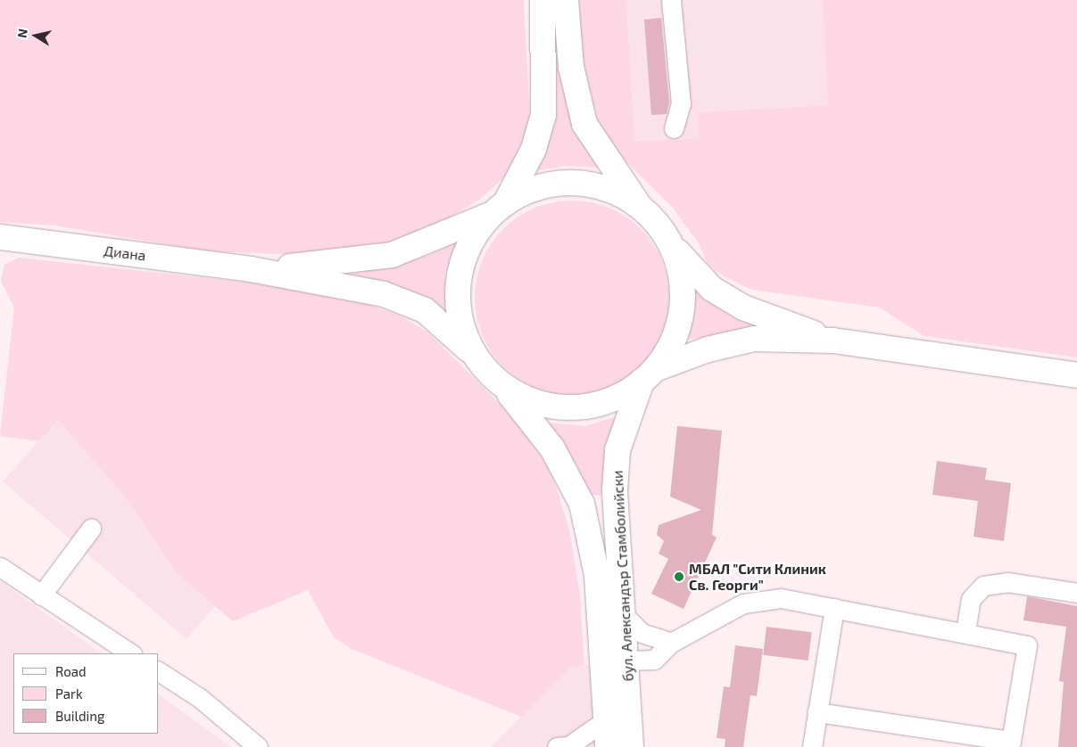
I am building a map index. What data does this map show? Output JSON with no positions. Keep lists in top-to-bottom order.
{
  "streets": {
    "main road": ["Диана", "бул. Александър Стамболийски"]
  },
  "places": ["МБАЛ \"Сити Клиник Св. Георги\""],
  "legend": ["Road", "Park", "Building"],
  "north": "left"
}
